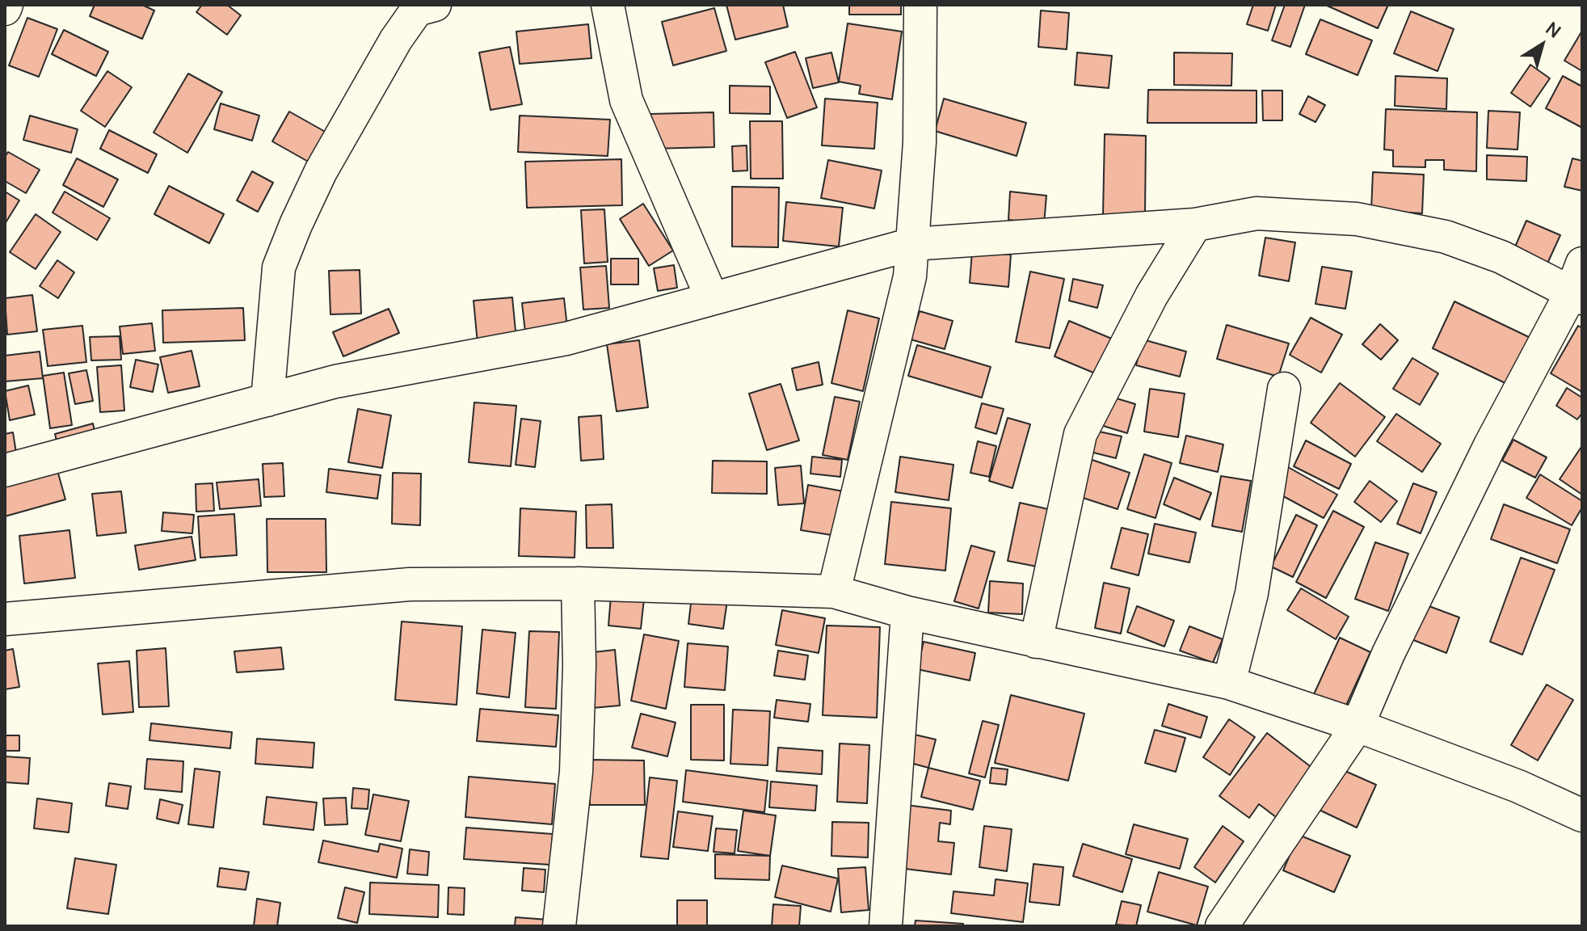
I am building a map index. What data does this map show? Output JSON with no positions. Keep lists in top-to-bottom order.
{
  "north": "top right"
}
